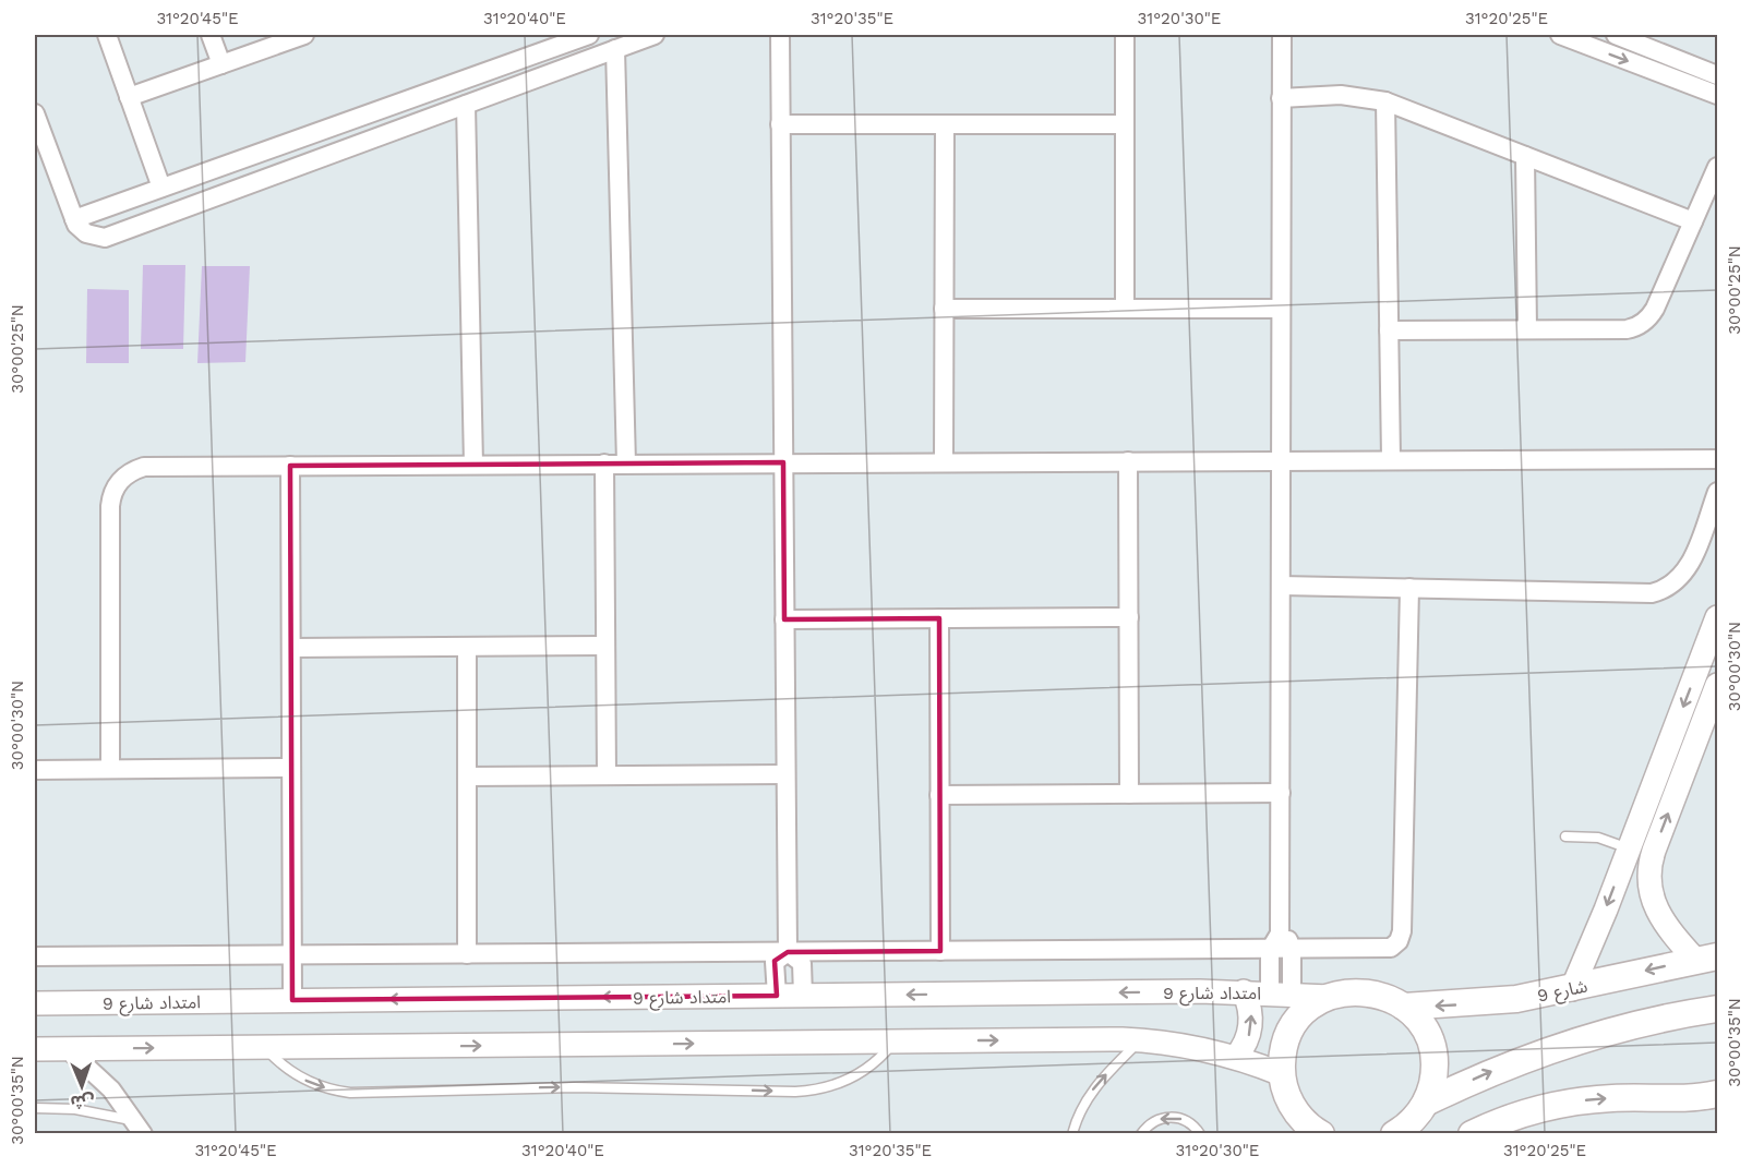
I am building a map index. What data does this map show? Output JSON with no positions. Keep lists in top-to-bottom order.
{
  "streets": {
    "main road": ["شارع 9"],
    "street": ["امتداد شارع 9"]
  },
  "north": "bottom",
  "coordinates": [
    "31°20'45\"E",
    "31°20'40\"E",
    "31°20'35\"E",
    "31°20'30\"E",
    "31°20'25\"E",
    "30°00'25\"N",
    "30°00'30\"N",
    "30°00'35\"N"
  ]
}
